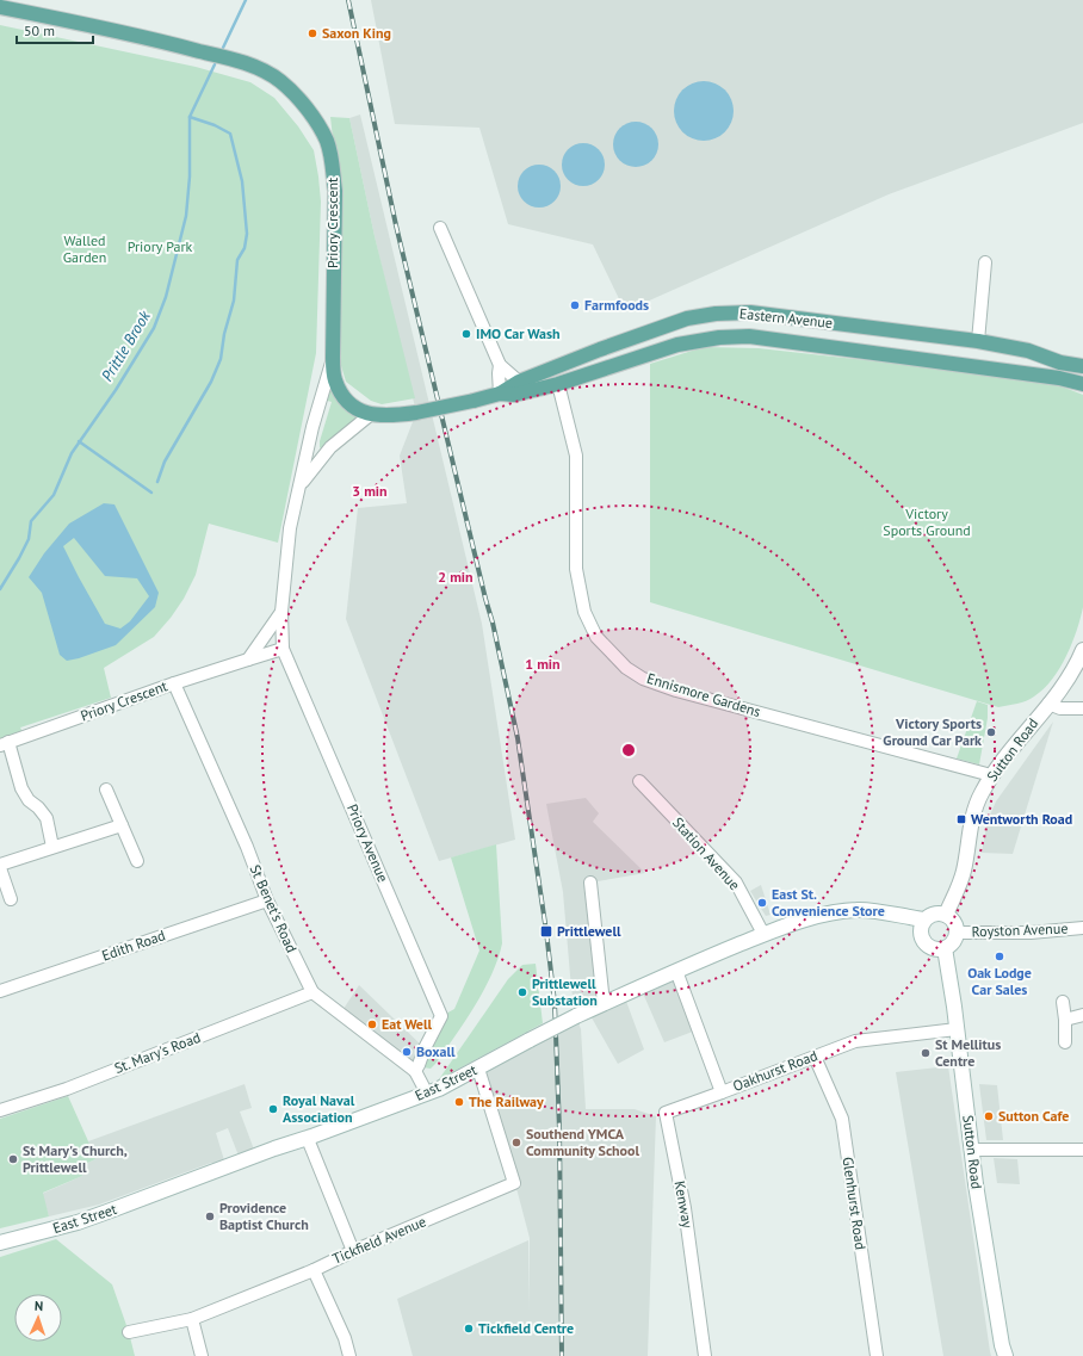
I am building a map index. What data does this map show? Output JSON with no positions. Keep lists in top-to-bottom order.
{
  "streets": {
    "main road": [
      "Priory Crescent",
      "Eastern Avenue",
      "Sutton Road",
      "East Street"
    ],
    "street": [
      "Ennismore Gardens",
      "Priory Avenue",
      "Station Avenue",
      "St Benet's Road",
      "Royston Avenue",
      "Edith Road",
      "St. Mary's Road",
      "Oakhurst Road",
      "Glenhurst Road",
      "Kenway",
      "Tickfield Avenue"
    ]
  },
  "crossings": [
    ["Priory Crescent", "Eastern Avenue"],
    ["Priory Crescent", "Priory Avenue"],
    ["Priory Crescent", "St Benet's Road"],
    ["Eastern Avenue", "Ennismore Gardens"],
    ["Ennismore Gardens", "Sutton Road"],
    ["Sutton Road", "Royston Avenue"],
    ["Sutton Road", "Oakhurst Road"],
    ["Sutton Road", "East Street"],
    ["Priory Avenue", "St Benet's Road"],
    ["Station Avenue", "East Street"],
    ["St Benet's Road", "Edith Road"],
    ["St Benet's Road", "St. Mary's Road"],
    ["St Benet's Road", "East Street"],
    ["Royston Avenue", "East Street"],
    ["Oakhurst Road", "East Street"],
    ["Oakhurst Road", "Glenhurst Road"],
    ["Oakhurst Road", "Kenway"],
    ["East Street", "Tickfield Avenue"]
  ],
  "water": ["Prittle Brook"],
  "parks": ["Walled Garden", "Priory Park", "Victory Sports Ground"],
  "places": {
    "other": [
      "Saxon King",
      "Farmfoods",
      "IMO Car Wash",
      "Victory Sports Ground Car Park",
      "East St. Convenience Store",
      "Oak Lodge Car Sales",
      "Prittlewell Substation",
      "Eat Well",
      "Boxall",
      "St Mellitus Centre",
      "The Railway",
      "Royal Naval Association",
      "Sutton Cafe",
      "Southend YMCA Community School",
      "St Mary's Church, Prittlewell",
      "Providence Baptist Church",
      "Tickfield Centre"
    ],
    "transit": ["Wentworth Road", "Prittlewell"]
  },
  "scale_bar": "50 m",
  "north": "top",
  "rings": ["3 min", "2 min", "1 min"]
}
